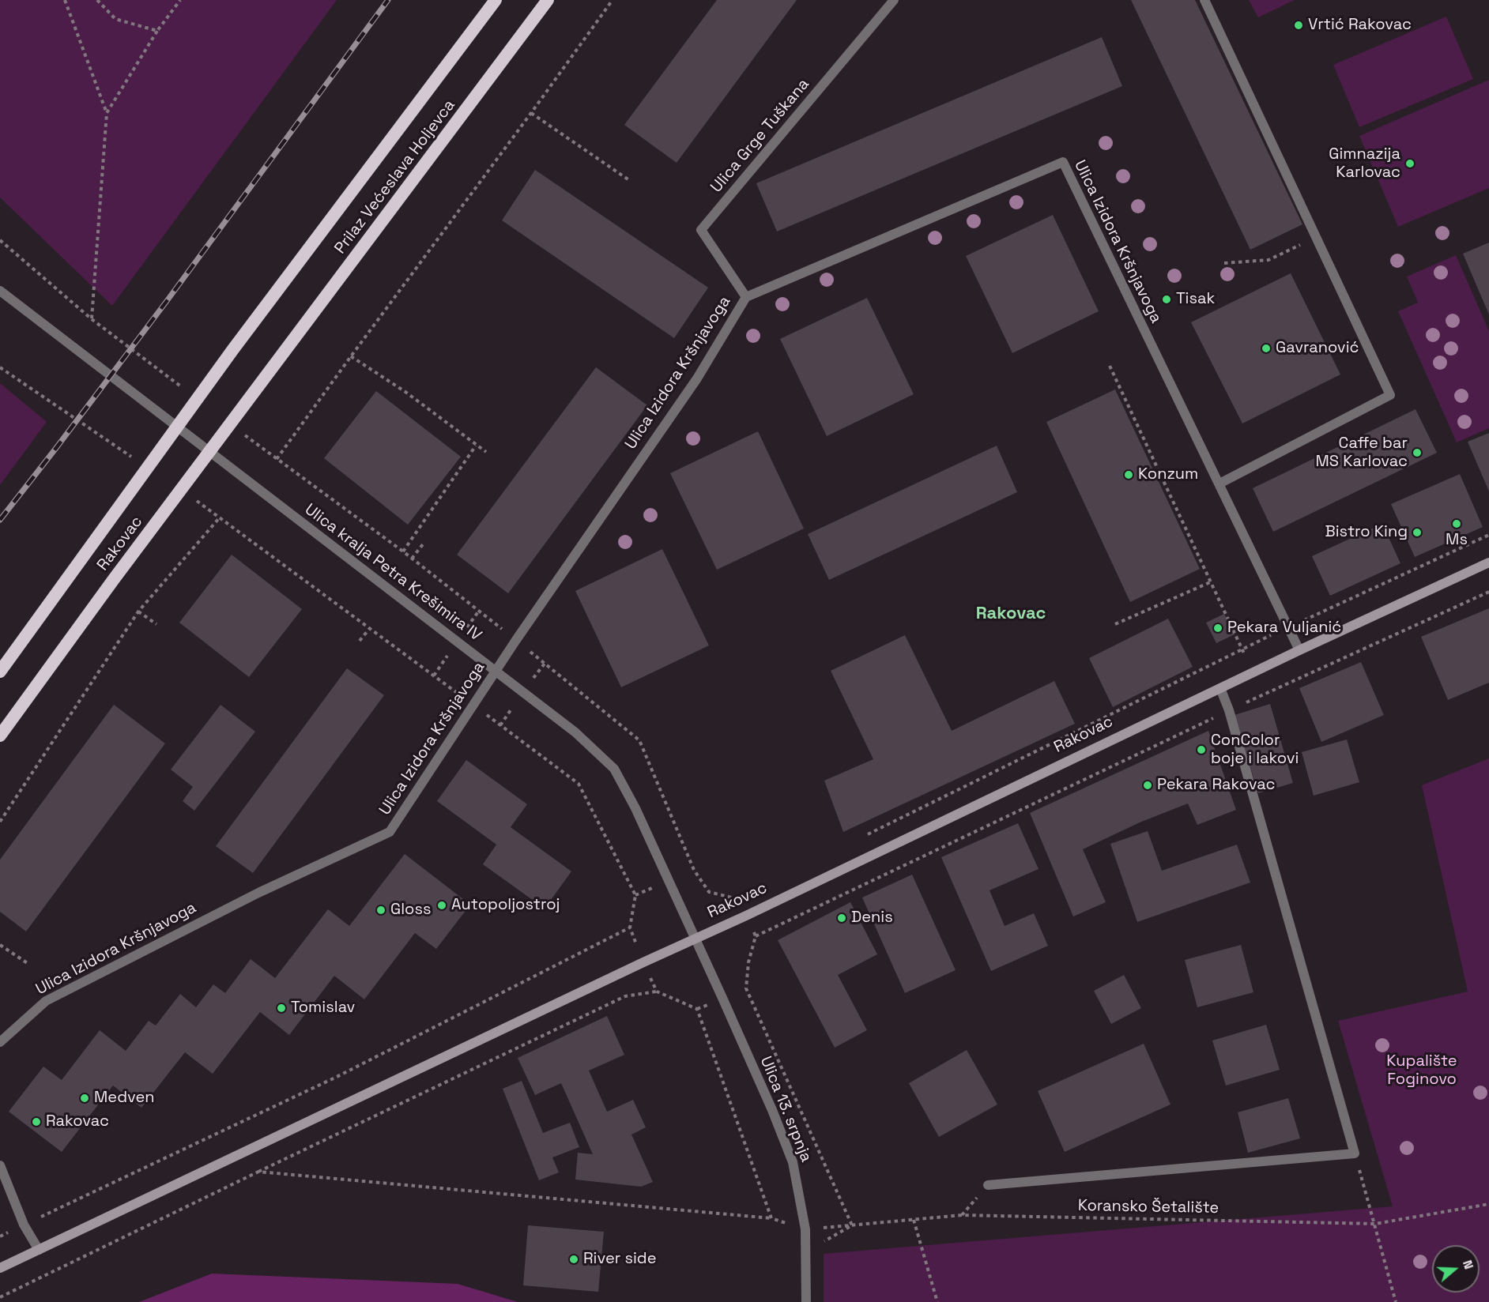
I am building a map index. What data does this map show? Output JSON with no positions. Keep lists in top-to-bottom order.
{
  "streets": {
    "highway": ["Prilaz Većeslava Holjevca", "Rakovac"],
    "street": [
      "Ulica Grge Tuškana",
      "Ulica Izidora Kršnjavoga",
      "Ulica kralja Petra Krešimira IV",
      "Ulica 13. srpnja"
    ],
    "path": ["Koransko Šetalište"]
  },
  "crossings": [
    ["Ulica Grge Tuškana", "Ulica Izidora Kršnjavoga"],
    ["Prilaz Većeslava Holjevca", "Rakovac"],
    ["Ulica Izidora Kršnjavoga", "Rakovac"],
    ["Ulica Izidora Kršnjavoga", "Ulica kralja Petra Krešimira IV"],
    ["Rakovac", "Ulica kralja Petra Krešimira IV"],
    ["Rakovac", "Ulica 13. srpnja"],
    ["Ulica kralja Petra Krešimira IV", "Ulica 13. srpnja"],
    ["Ulica 13. srpnja", "Koransko Šetalište"]
  ],
  "districts": ["Rakovac"],
  "parks": ["Kupalište Foginovo"],
  "places": [
    "Vrtić Rakovac",
    "Gimnazija Karlovac",
    "Tisak",
    "Gavranović",
    "Caffe bar MS Karlovac",
    "Konzum",
    "Ms",
    "Bistro King",
    "Pekara Vuljanić",
    "ConColor boje i lakovi",
    "Pekara Rakovac",
    "Autopoljostroj",
    "Gloss",
    "Denis",
    "Tomislav",
    "Medven",
    "Rakovac",
    "River side"
  ],
  "north": "right"
}
